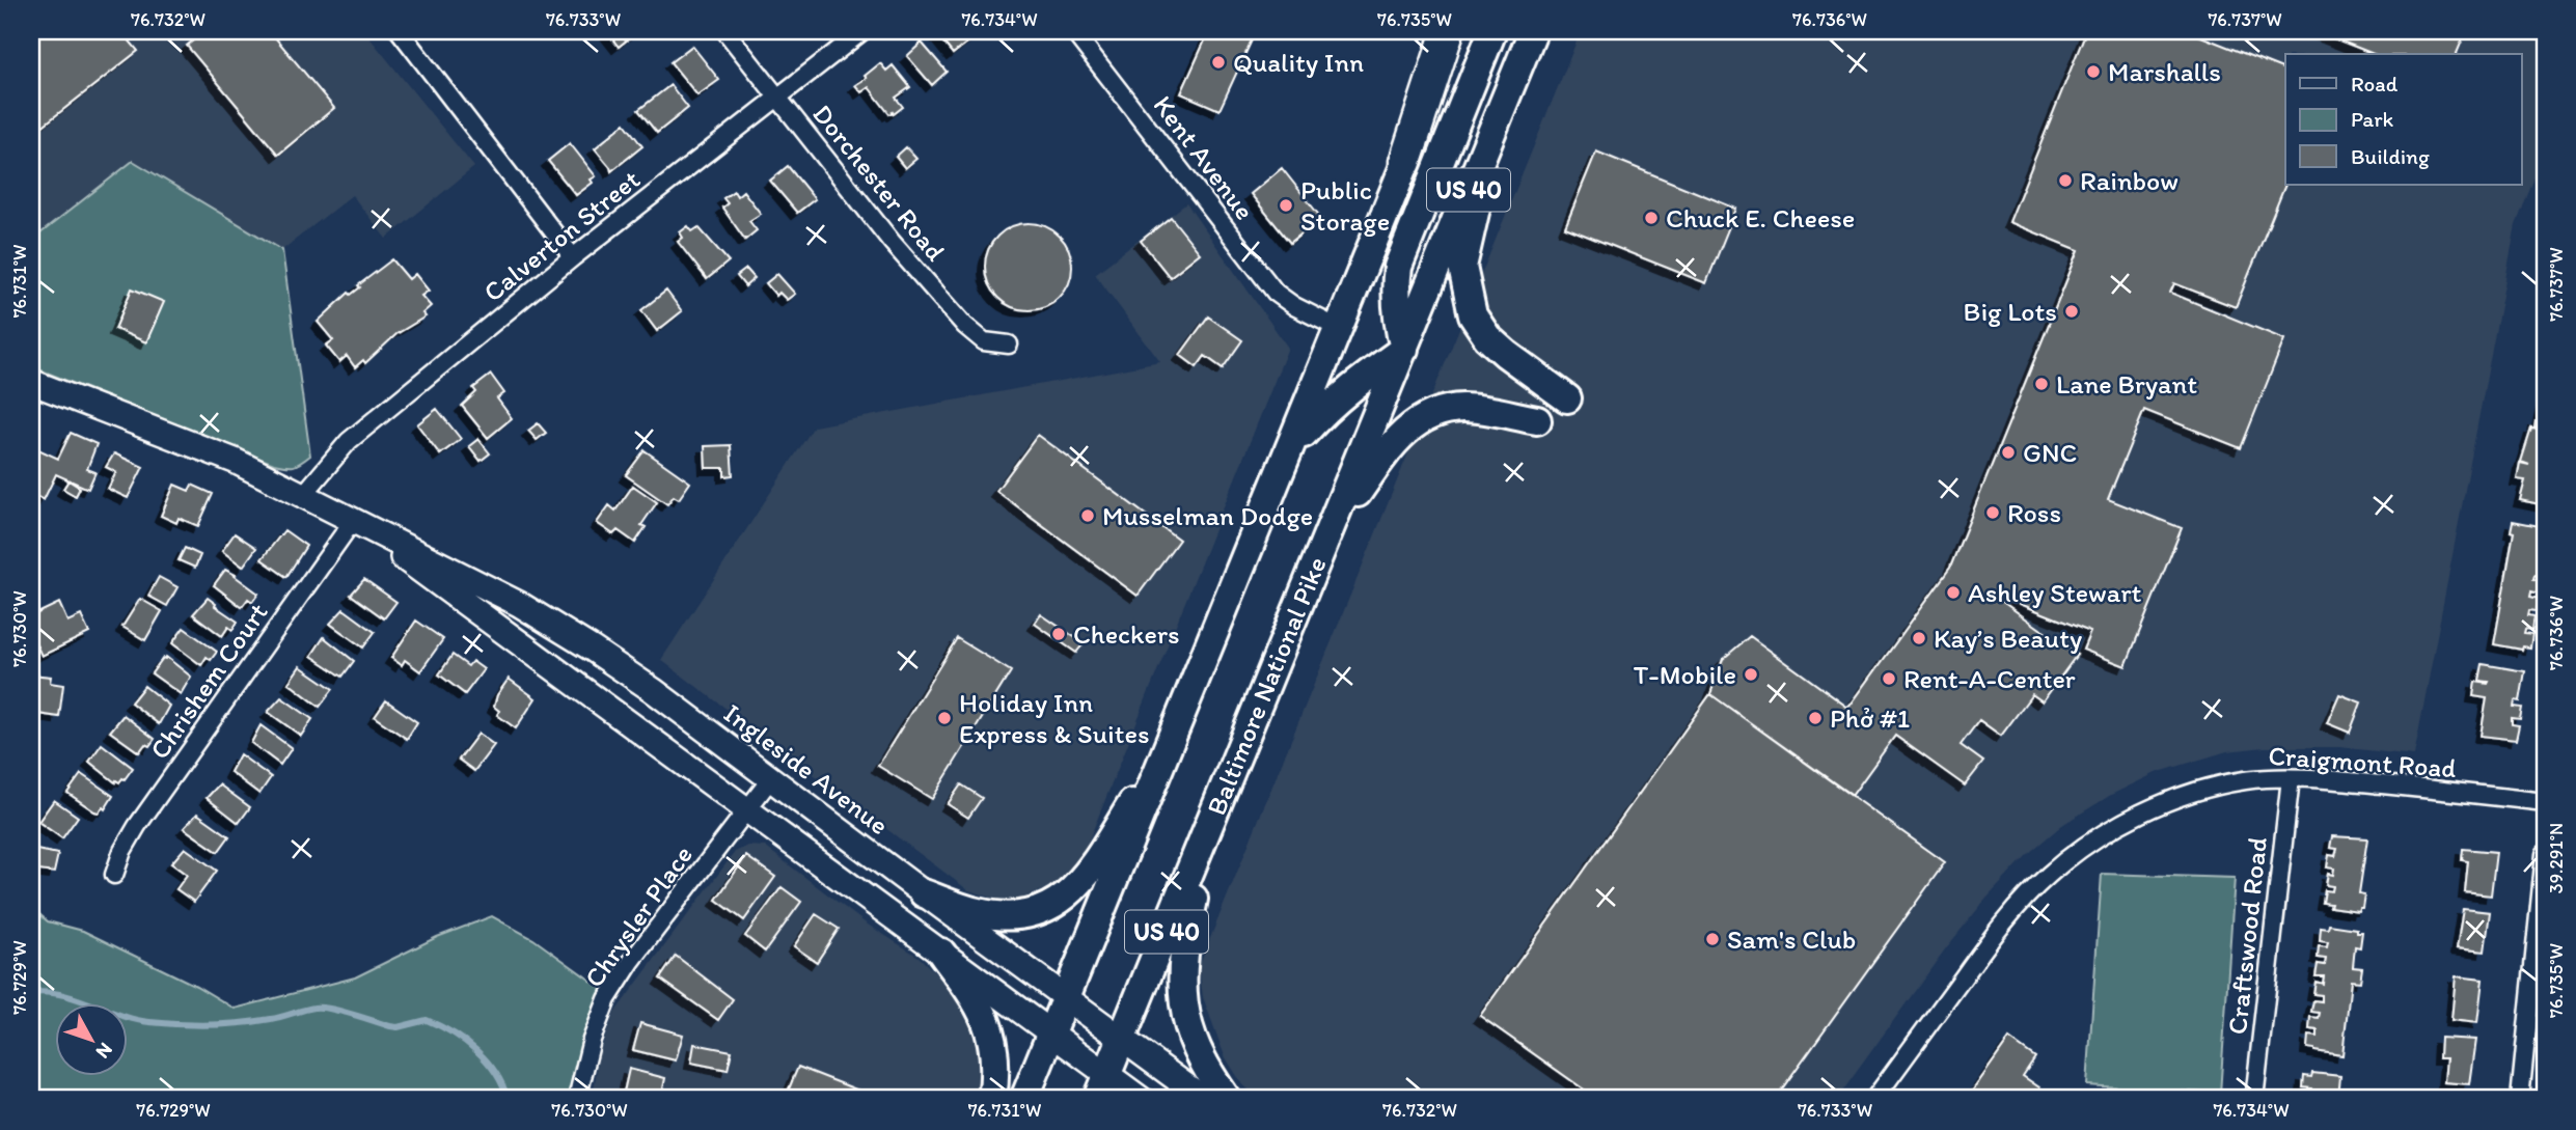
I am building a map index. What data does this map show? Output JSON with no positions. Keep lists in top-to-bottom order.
{
  "streets": {
    "main road": ["US 40", "Baltimore National Pike", "Ingleside Avenue"],
    "street": [
      "Kent Avenue",
      "Dorchester Road",
      "Calverton Street",
      "Chrishem Court",
      "Craigmont Road",
      "Chrysler Place",
      "Craftswood Road"
    ]
  },
  "crossings": [
    ["Kent Avenue", "US 40"],
    ["Dorchester Road", "Calverton Street"],
    ["US 40", "Ingleside Avenue"],
    ["Calverton Street", "Ingleside Avenue"],
    ["Chrishem Court", "Ingleside Avenue"],
    ["Baltimore National Pike", "Ingleside Avenue"],
    ["Craigmont Road", "Craftswood Road"],
    ["Ingleside Avenue", "Chrysler Place"]
  ],
  "places": [
    "Quality Inn",
    "Marshalls",
    "Rainbow",
    "Public Storage",
    "Chuck E. Cheese",
    "Big Lots",
    "Lane Bryant",
    "GNC",
    "Ross",
    "Musselman Dodge",
    "Ashley Stewart",
    "Checkers",
    "Kay’s Beauty",
    "T-Mobile",
    "Rent-A-Center",
    "Holiday Inn Express & Suites",
    "Phở #1",
    "Sam's Club"
  ],
  "legend": ["Road", "Park", "Building"],
  "north": "bottom right",
  "coordinates": [
    "76.732°W",
    "76.733°W",
    "76.734°W",
    "76.735°W",
    "76.736°W",
    "76.737°W",
    "76.731°W",
    "76.730°W",
    "39.291°N",
    "76.729°W"
  ]
}
